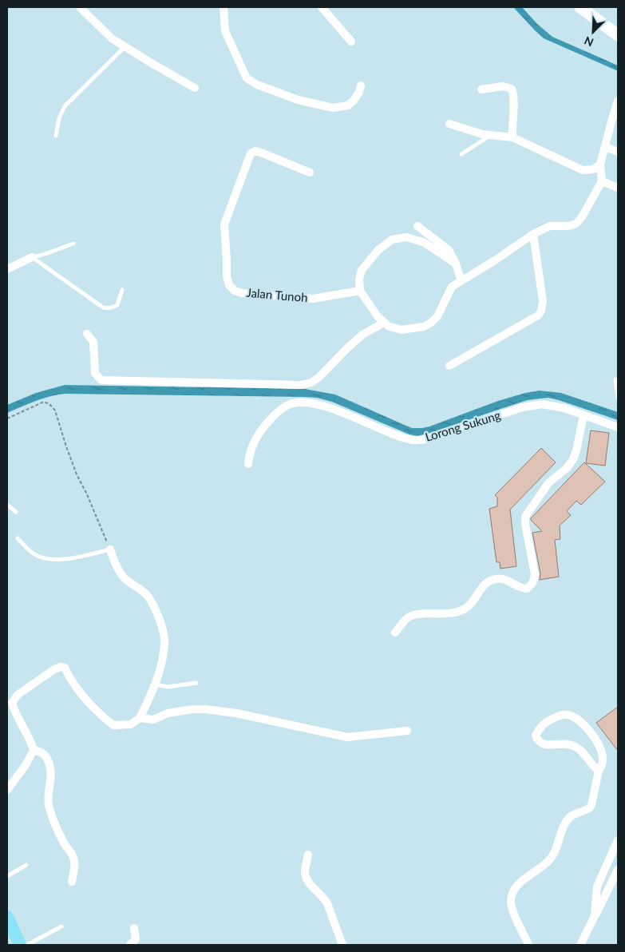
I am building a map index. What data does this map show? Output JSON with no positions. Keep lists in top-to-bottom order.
{
  "streets": {
    "street": ["Jalan Tunoh", "Lorong Sukung"]
  },
  "north": "bottom left"
}
